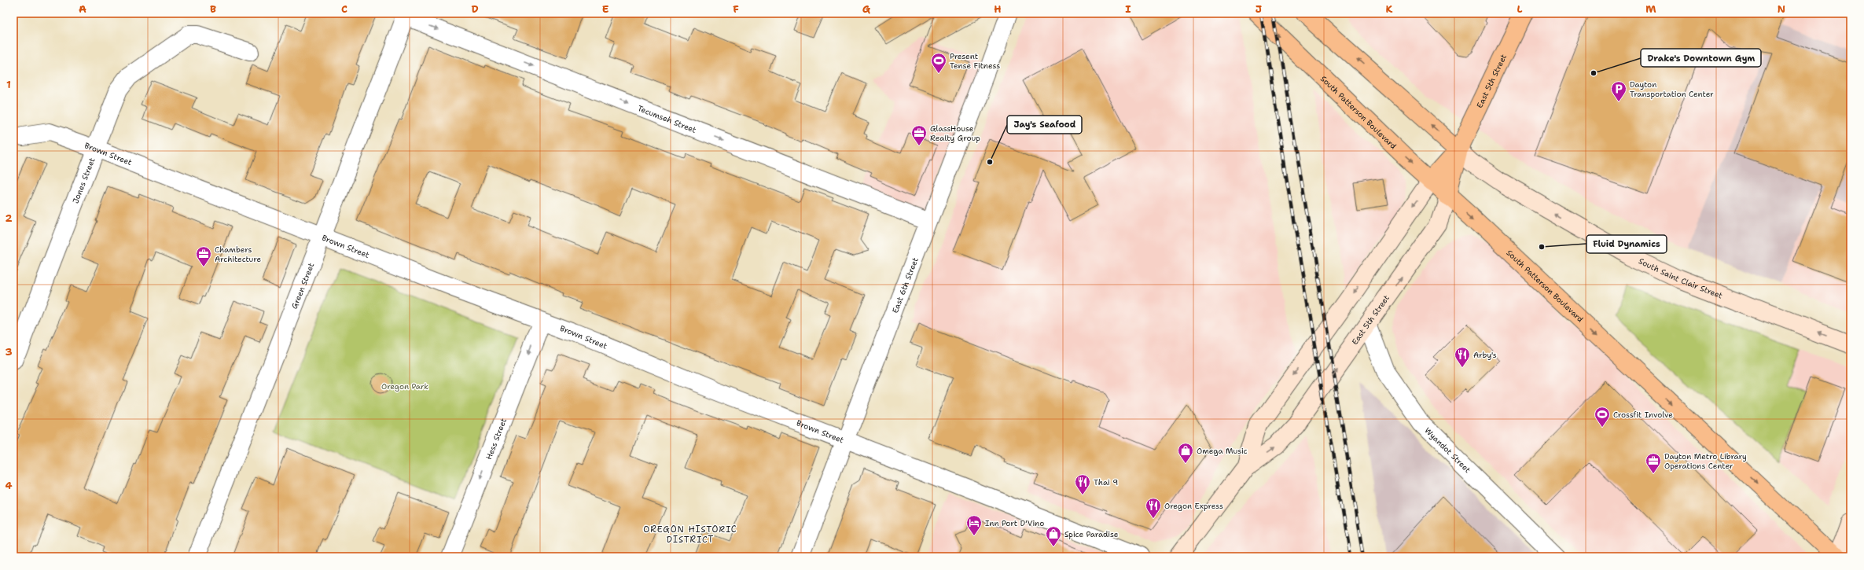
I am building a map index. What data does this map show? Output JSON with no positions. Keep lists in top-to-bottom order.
{
  "streets": {
    "main road": ["East 5th Street", "South Patterson Boulevard"],
    "street": [
      "Tecumseh Street",
      "Brown Street",
      "Jones Street",
      "South Saint Clair Street",
      "Green Street",
      "East 6th Street",
      "Hess Street",
      "Wyandot Street"
    ]
  },
  "crossings": [
    ["East 5th Street", "South Patterson Boulevard"],
    ["East 5th Street", "South Saint Clair Street"],
    ["East 5th Street", "Wyandot Street"],
    ["Tecumseh Street", "Green Street"],
    ["Tecumseh Street", "East 6th Street"],
    ["Brown Street", "Jones Street"],
    ["Brown Street", "Green Street"],
    ["Brown Street", "East 6th Street"],
    ["Brown Street", "Hess Street"]
  ],
  "one_way": [
    "South Patterson Boulevard",
    "Tecumseh Street",
    "South Saint Clair Street",
    "Hess Street"
  ],
  "districts": ["OREGON HISTORIC DISTRICT"],
  "parks": ["Oregon Park"],
  "places": {
    "other": ["Drake's Downtown Gym", "Jay's Seafood", "Fluid Dynamics"],
    "sports": ["Present Tense Fitness", "Crossfit Involve"],
    "parking": ["Dayton Transportation Center"],
    "office": ["GlassHouse Realty Group", "Chambers Architecture", "Dayton Metro Library Operations Center"],
    "restaurant": ["Arby's", "Thai 9", "Oregon Express"],
    "shop": ["Omega Music", "Spice Paradise"],
    "hotel": ["Inn Port D'Vino"]
  },
  "grid": {
    "columns": [
      "A",
      "B",
      "C",
      "D",
      "E",
      "F",
      "G",
      "H",
      "I",
      "J",
      "K",
      "L",
      "M",
      "N"
    ],
    "rows": [
      "1",
      "2",
      "3",
      "4"
    ]
  }
}
